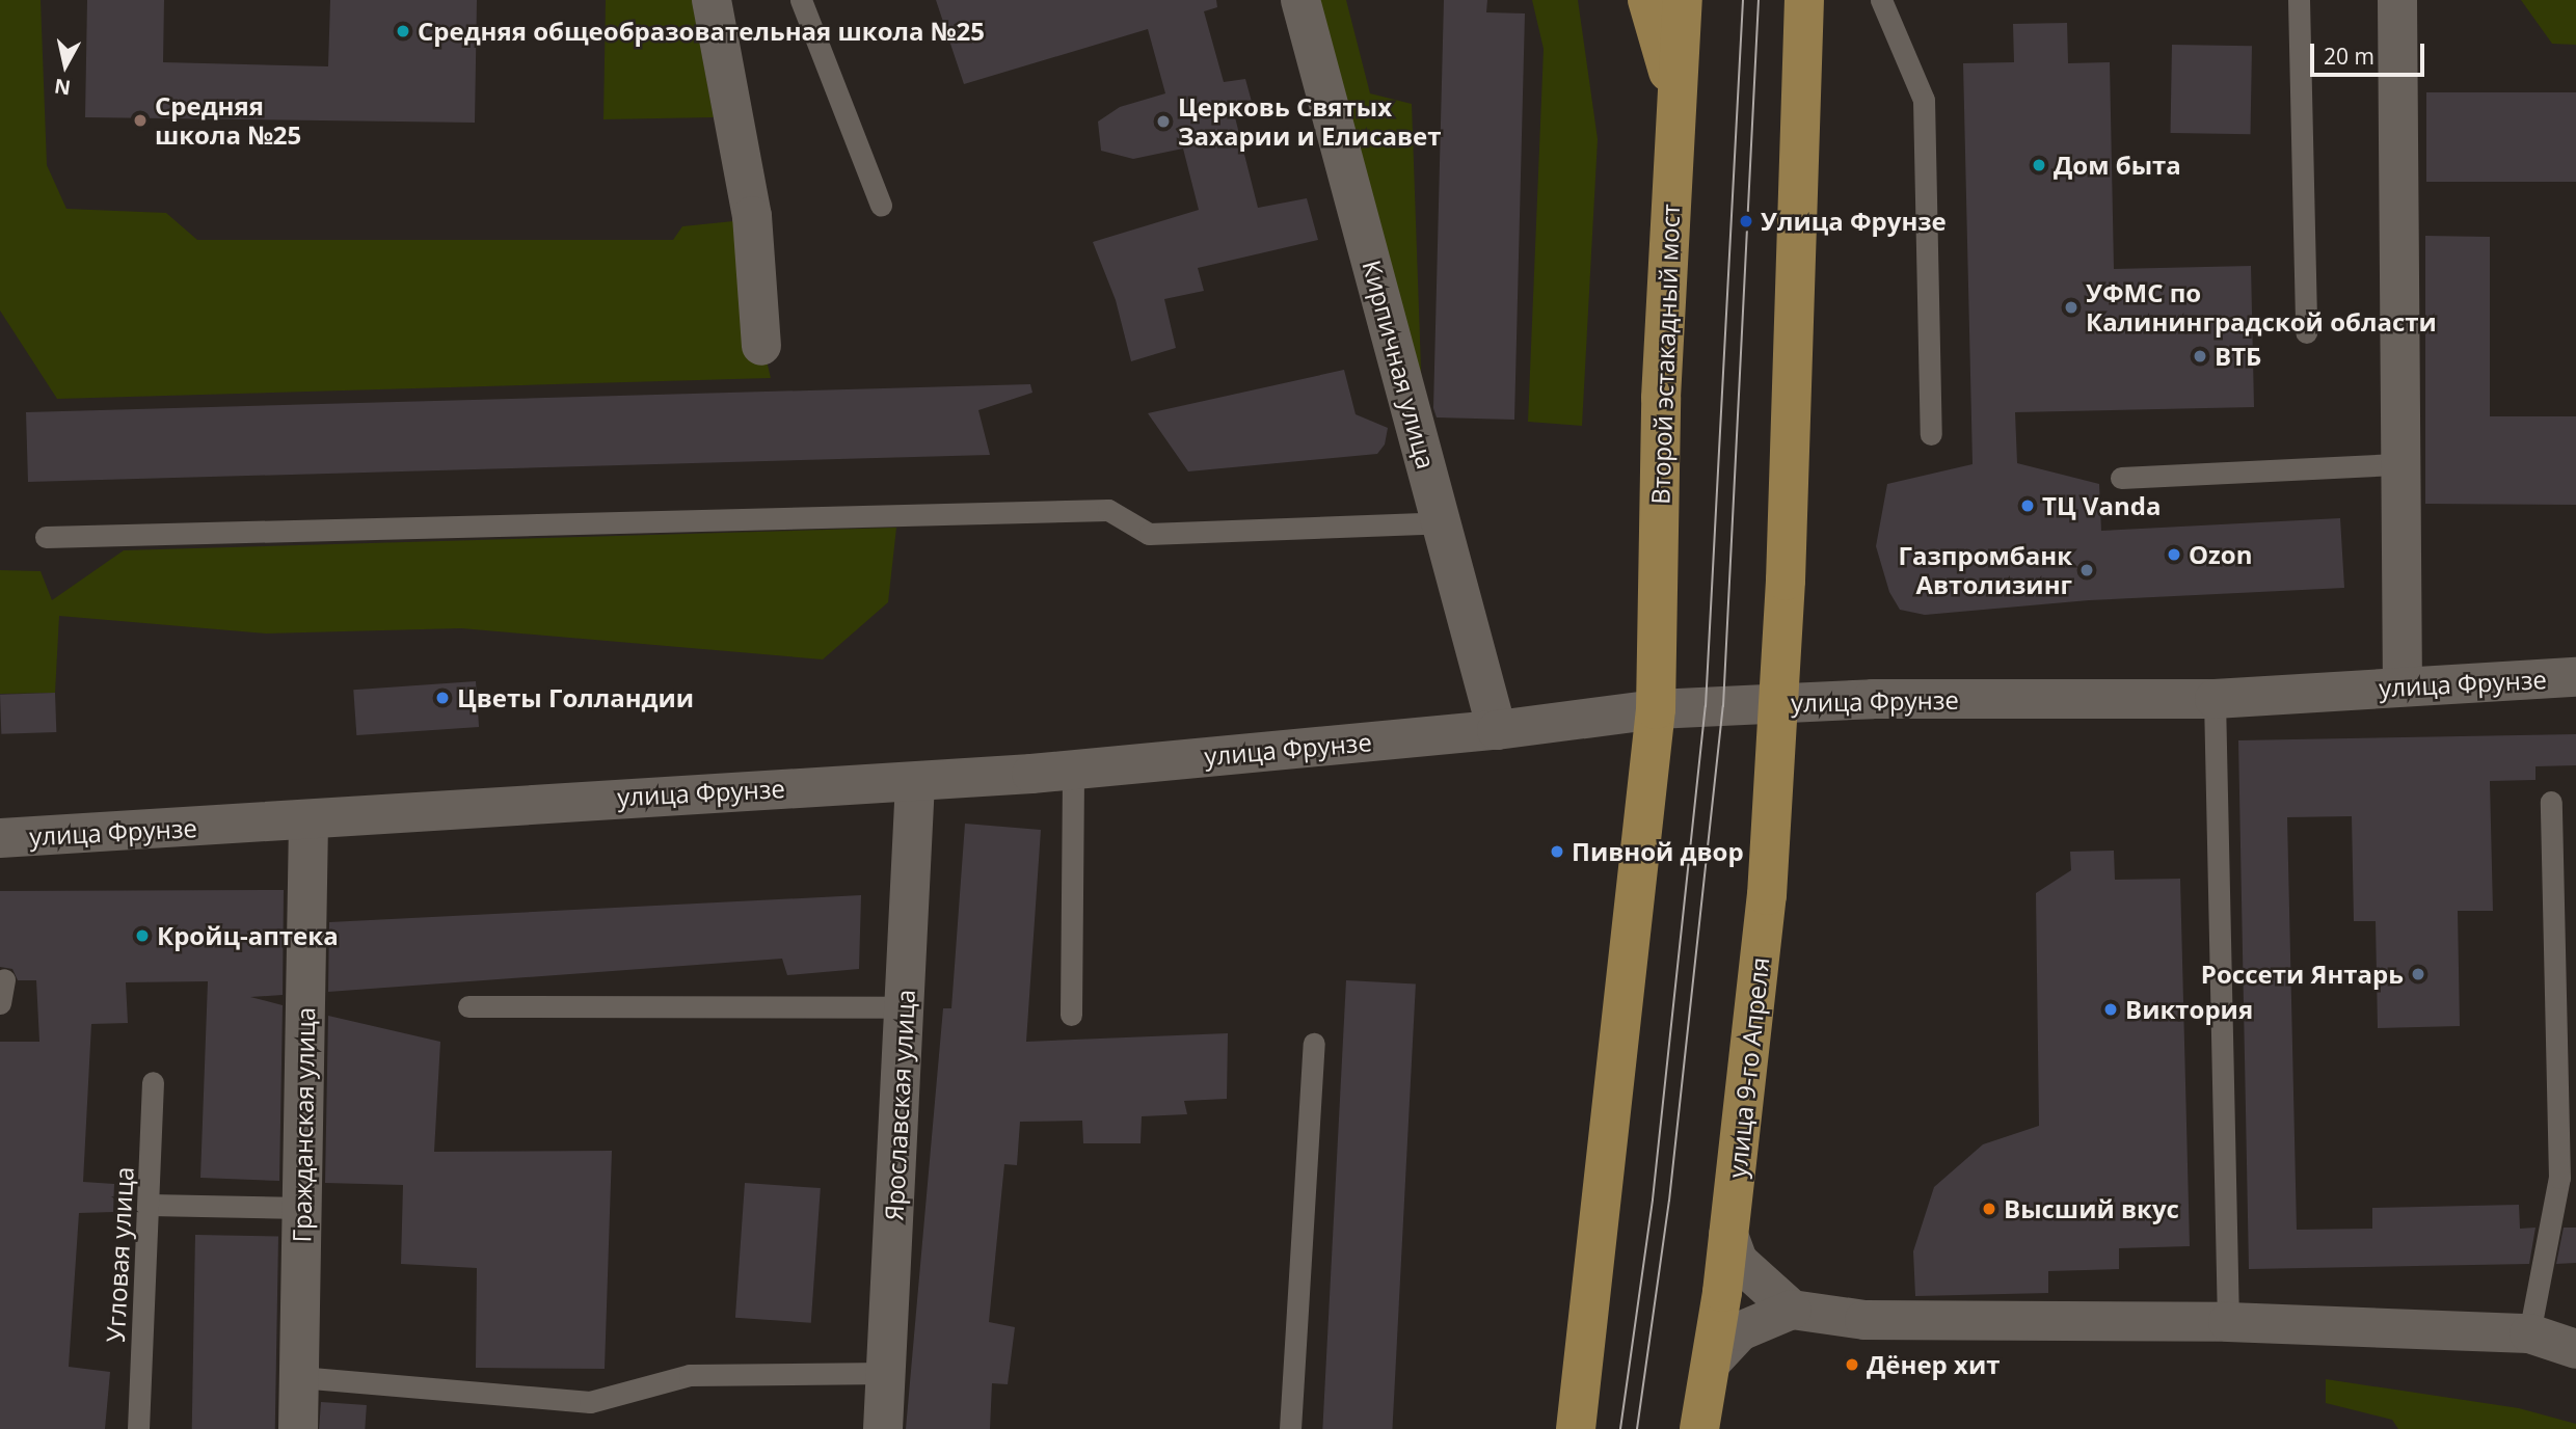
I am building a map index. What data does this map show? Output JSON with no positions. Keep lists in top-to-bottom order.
{
  "streets": {
    "main road": ["Второй эстакадный мост", "улица 9-го Апреля"],
    "street": [
      "Кирпичная улица",
      "улица Фрунзе",
      "Ярославская улица",
      "Гражданская улица"
    ],
    "lane": ["Угловая улица"]
  },
  "crossings": [
    ["Второй эстакадный мост", "улица Фрунзе"],
    ["Кирпичная улица", "улица Фрунзе"],
    ["улица Фрунзе", "улица 9-го Апреля"],
    ["улица Фрунзе", "Ярославская улица"],
    ["улица Фрунзе", "Гражданская улица"]
  ],
  "places": [
    "Средняя общеобразовательная школа №25",
    "Средняя школа №25",
    "Церковь Святых Захарии и Елисавет",
    "Дом быта",
    "Улица Фрунзе",
    "УФМС по Калининградской области",
    "ВТБ",
    "ТЦ Vanda",
    "Ozon",
    "Газпромбанк Автолизинг",
    "Цветы Голландии",
    "Пивной двор",
    "Кройц-аптека",
    "Россети Янтарь",
    "Виктория",
    "Высший вкус",
    "Дёнер хит"
  ],
  "scale_bar": "20 m",
  "north": "bottom"
}
